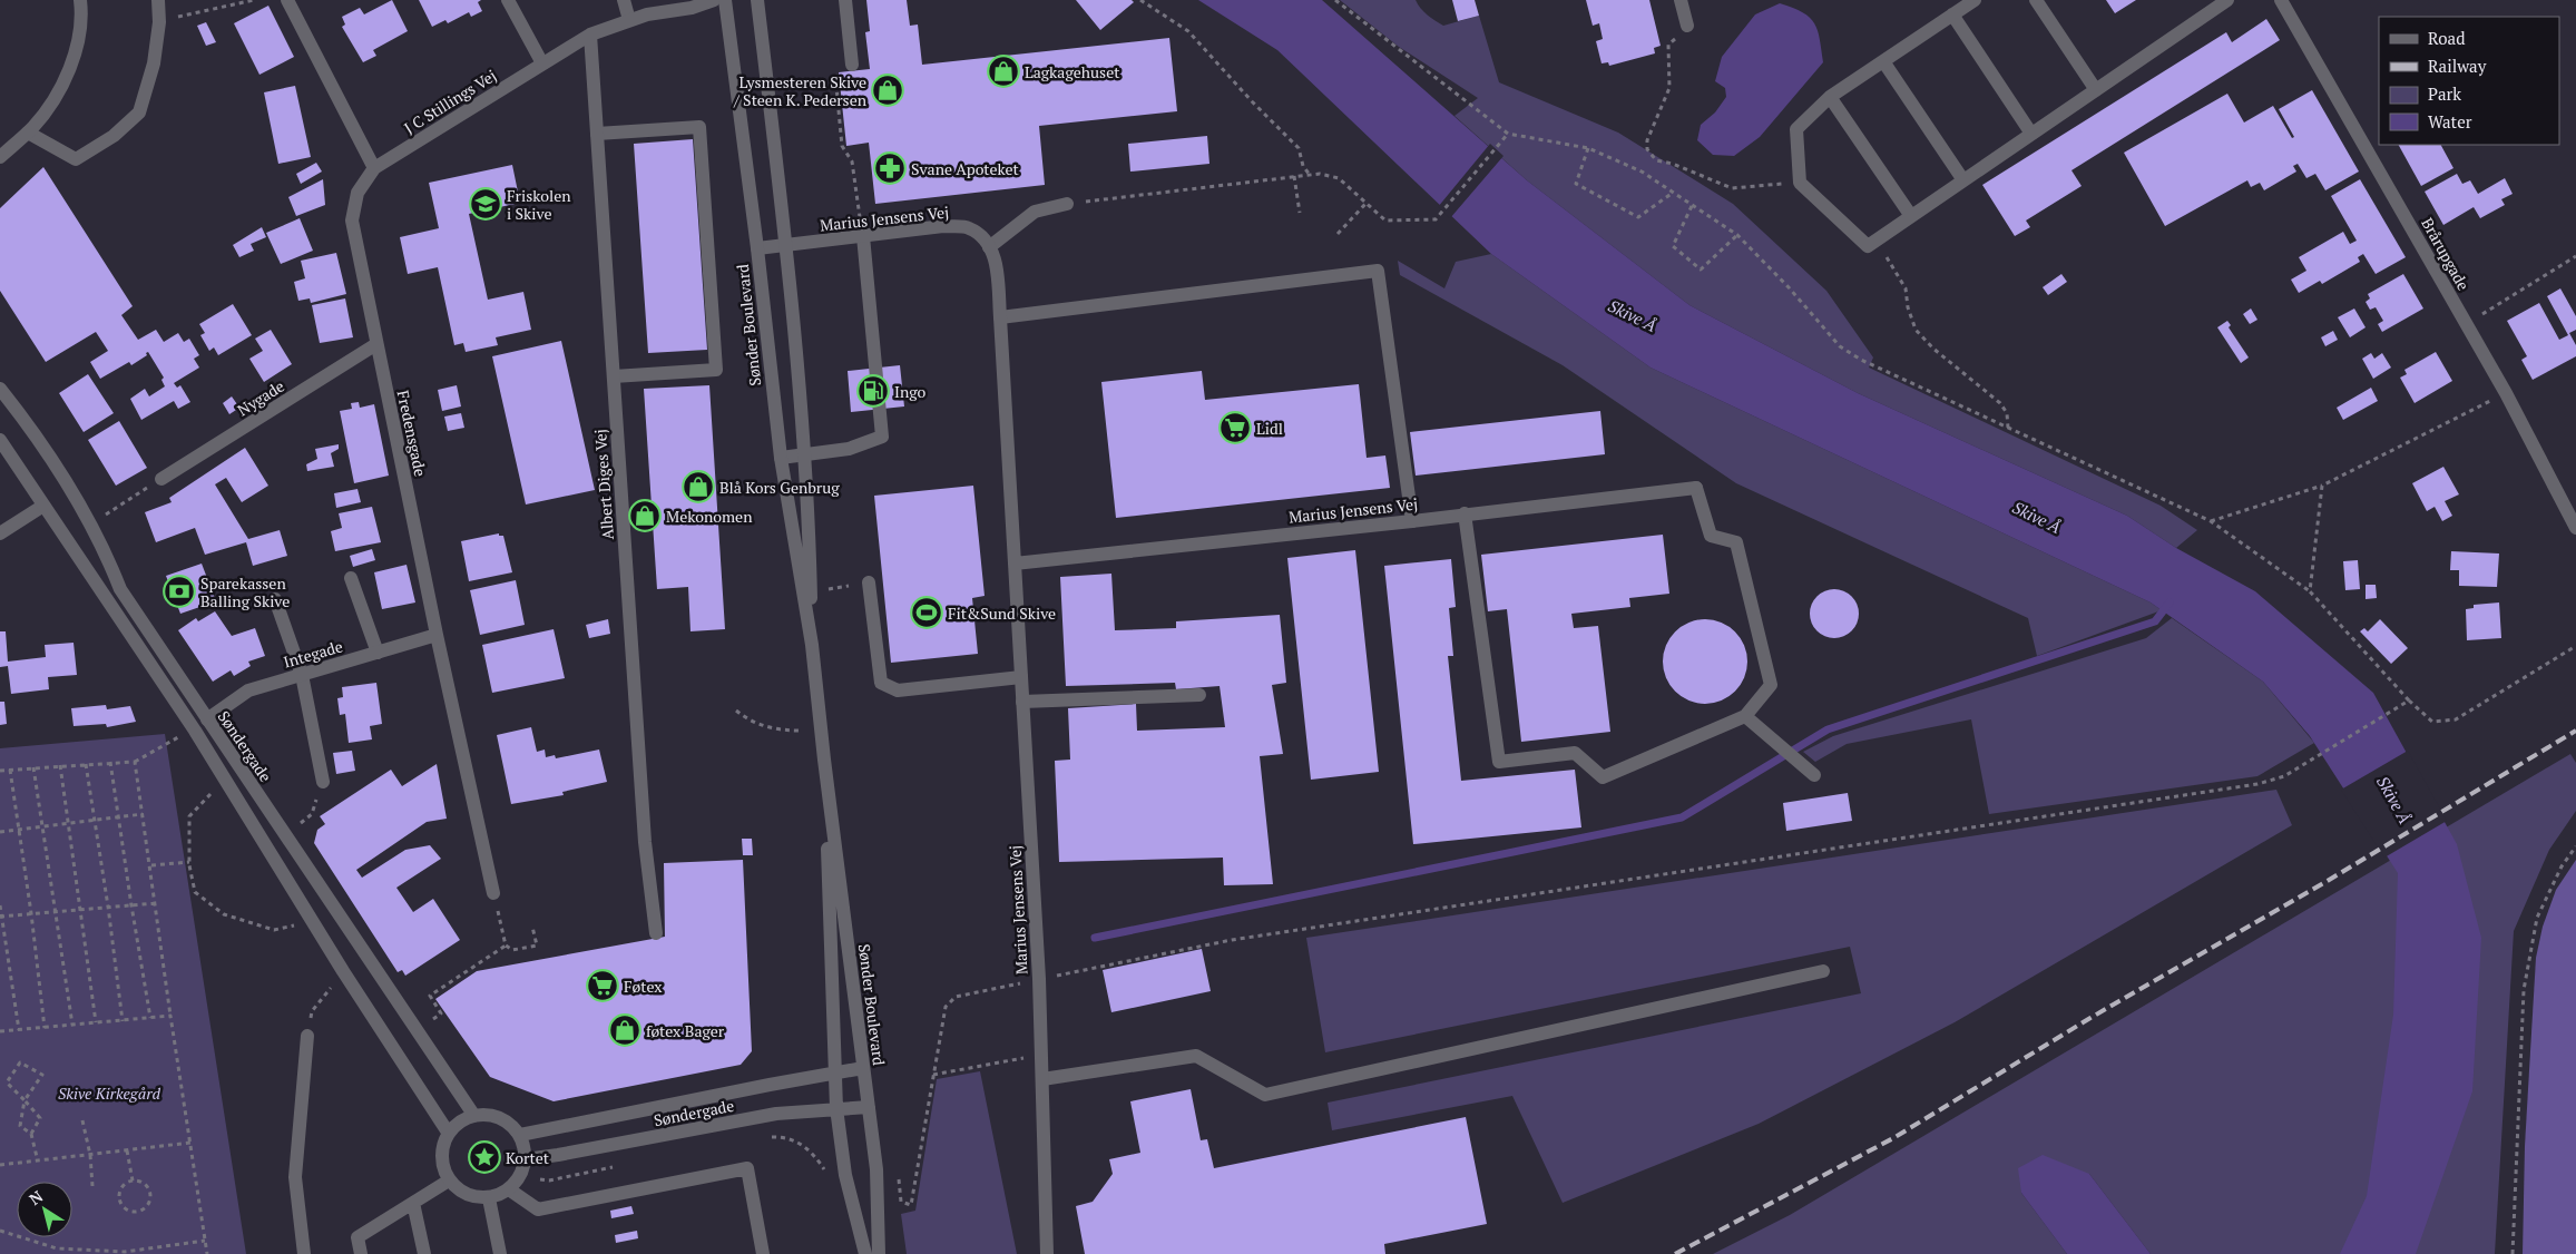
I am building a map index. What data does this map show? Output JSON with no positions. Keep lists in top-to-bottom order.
{
  "streets": {
    "street": [
      "J C Stillings Vej",
      "Marius Jensens Vej",
      "Brårupgade",
      "Sønder Boulevard",
      "Nygade",
      "Fredensgade",
      "Albert Diges Vej",
      "Integade",
      "Søndergade"
    ]
  },
  "crossings": [
    ["J C Stillings Vej", "Fredensgade"],
    ["J C Stillings Vej", "Albert Diges Vej"],
    ["Marius Jensens Vej", "Sønder Boulevard"],
    ["Sønder Boulevard", "Søndergade"],
    ["Nygade", "Fredensgade"],
    ["Fredensgade", "Integade"],
    ["Integade", "Søndergade"]
  ],
  "water": ["Skive Å"],
  "parks": ["Skive Kirkegård"],
  "places": {
    "shop": [
      "Lagkagehuset",
      "Lysmesteren Skive / Steen K. Pedersen",
      "Blå Kors Genbrug",
      "Mekonomen",
      "føtex Bager"
    ],
    "pharmacy": ["Svane Apoteket"],
    "school or university": ["Friskolen i Skive"],
    "fuel station": ["Ingo"],
    "supermarket": ["Lidl", "Føtex"],
    "bank": ["Sparekassen Balling Skive"],
    "sports": ["Fit&Sund Skive"],
    "place": ["Kortet"]
  },
  "legend": [
    "Road",
    "Railway",
    "Park",
    "Water"
  ],
  "north": "top left"
}
